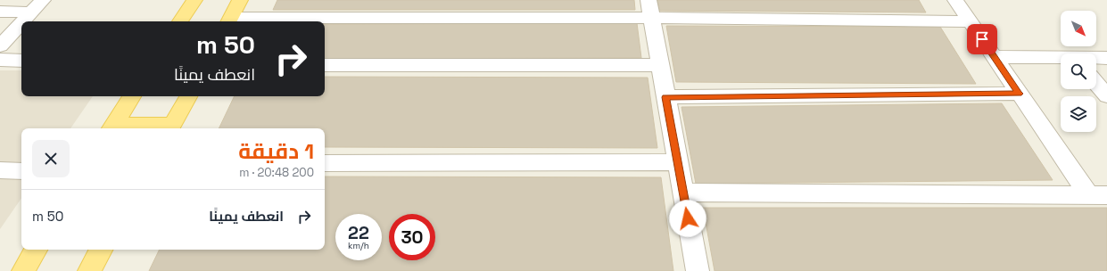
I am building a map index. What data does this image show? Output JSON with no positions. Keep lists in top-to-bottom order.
{
  "north": "bottom right",
  "page": {
    "turn": ["50 m", "انعطف يمينًا"],
    "heading": ["1 دقيقة", "200 m · 20:48"],
    "list": [
      {
        "name": "انعطف يمينًا",
        "value": "50 m"
      }
    ],
    "speed": "22 km/h",
    "limit": "30"
  }
}
